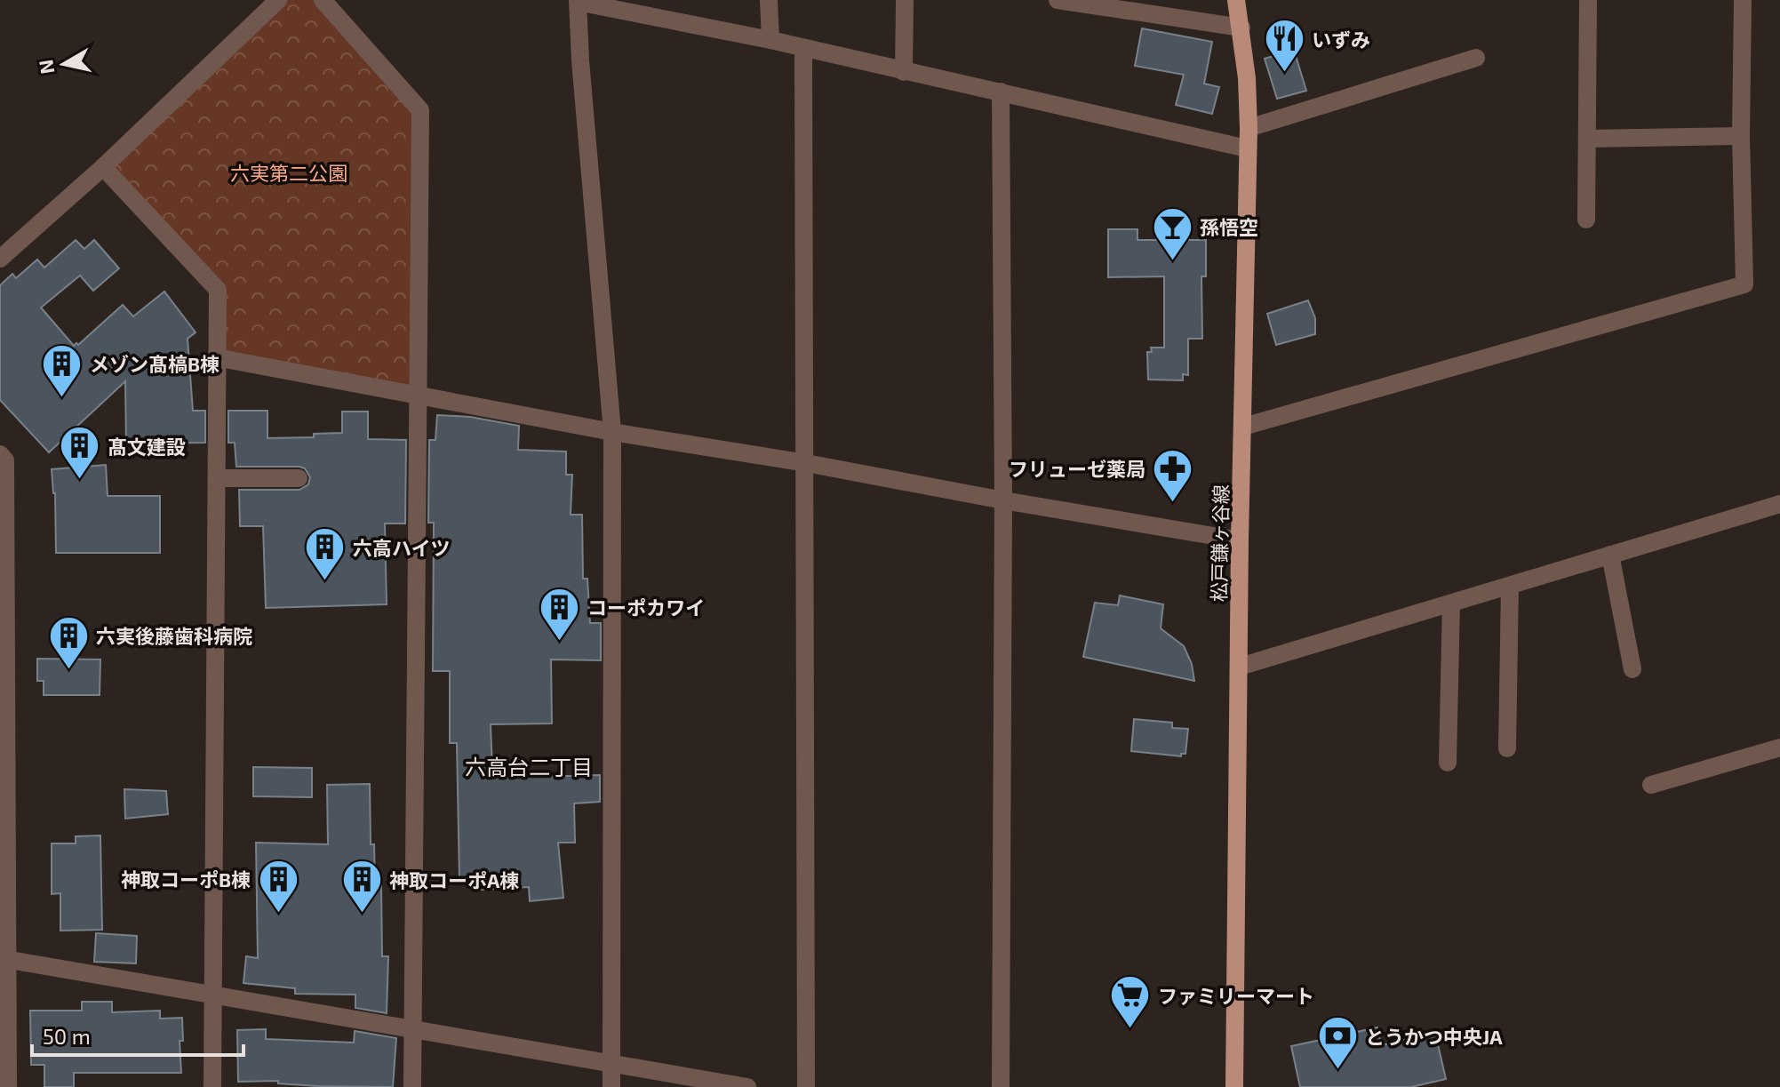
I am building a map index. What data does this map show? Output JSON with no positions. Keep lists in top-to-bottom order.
{
  "streets": {
    "main road": ["松戸鎌ヶ谷線"]
  },
  "districts": ["六高台二丁目"],
  "parks": ["六実第二公園"],
  "places": {
    "restaurant": ["いずみ"],
    "bar": ["孫悟空"],
    "building": [
      "メゾン髙槁B棟",
      "髙文建設",
      "六高ハイツ",
      "コーポカワイ",
      "六実後藤歯科病院",
      "神取コーポB棟",
      "神取コーポA棟"
    ],
    "pharmacy": ["フリューゼ薬局"],
    "supermarket": ["ファミリーマート"],
    "bank": ["とうかつ中央JA"]
  },
  "scale_bar": "50 m",
  "north": "left"
}
